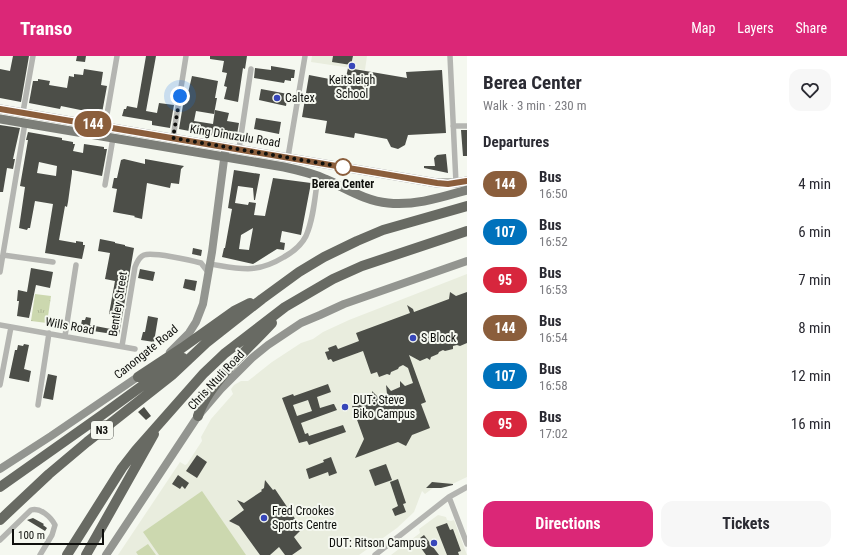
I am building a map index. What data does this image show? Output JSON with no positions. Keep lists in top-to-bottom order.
{
  "streets": {
    "highway": ["N3"],
    "main road": ["King Dinuzulu Road", "Canongate Road", "Chris Ntuli Road"],
    "street": ["Bentley Street", "Wills Road"]
  },
  "crossings": [
    ["King Dinuzulu Road", "Canongate Road"],
    ["Bentley Street", "Wills Road"]
  ],
  "places": [
    "Keitsleigh School",
    "Caltex",
    "Berea Center",
    "S Block",
    "DUT: Steve Biko Campus",
    "Fred Crookes Sports Centre",
    "DUT: Ritson Campus"
  ],
  "lines": ["bus line 144"],
  "scale_bar": "100 m",
  "page": {
    "header": "Transo",
    "nav": ["Map", "Layers", "Share"],
    "on_map": "144",
    "heading": [
      ["Berea Center", "Walk · 3 min · 230 m"],
      "Departures"
    ],
    "list": [
      {
        "mark": "144",
        "name": "Bus",
        "note": "16:50",
        "value": "4 min"
      },
      {
        "mark": "107",
        "name": "Bus",
        "note": "16:52",
        "value": "6 min"
      },
      {
        "mark": "95",
        "name": "Bus",
        "note": "16:53",
        "value": "7 min"
      },
      {
        "mark": "144",
        "name": "Bus",
        "note": "16:54",
        "value": "8 min"
      },
      {
        "mark": "107",
        "name": "Bus",
        "note": "16:58",
        "value": "12 min"
      },
      {
        "mark": "95",
        "name": "Bus",
        "note": "17:02",
        "value": "16 min"
      }
    ],
    "buttons": ["Directions", "Tickets"],
    "scale": "100 m"
  }
}
